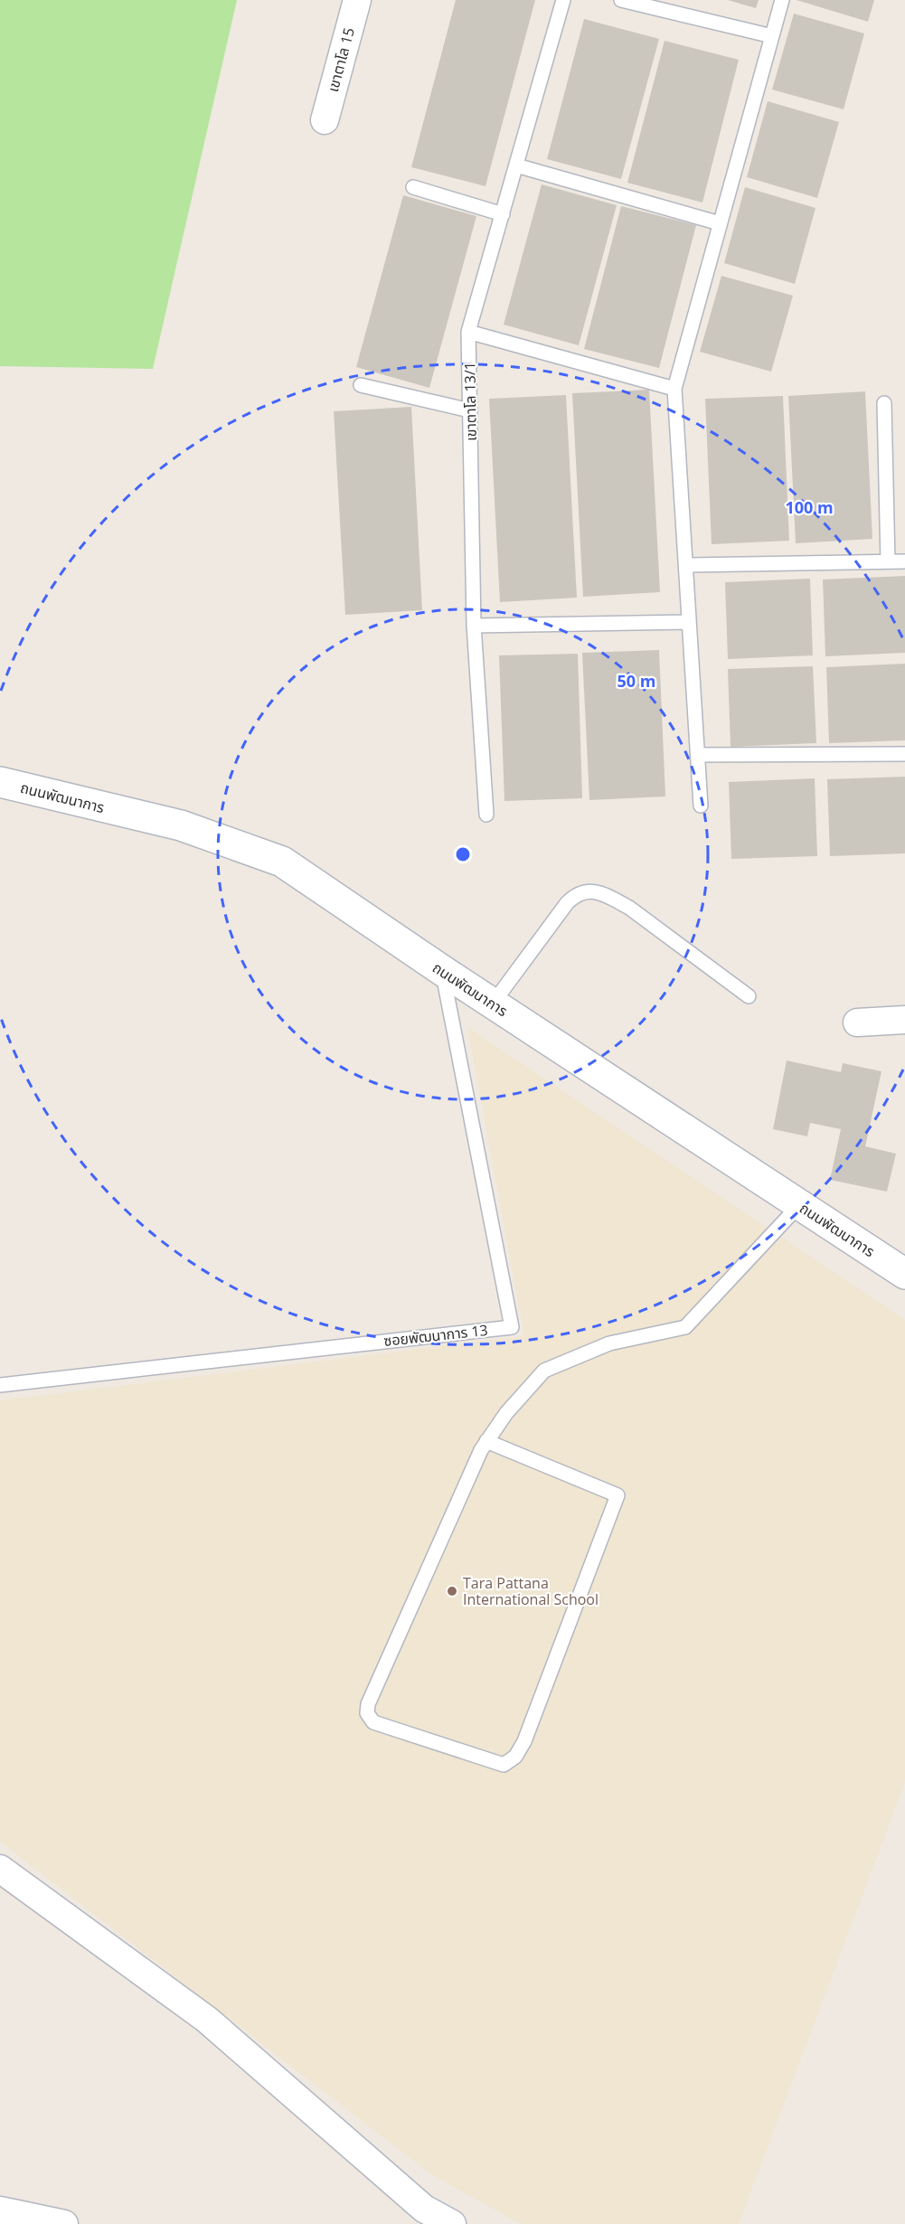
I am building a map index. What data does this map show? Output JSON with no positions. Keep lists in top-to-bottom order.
{
  "streets": {
    "street": ["เขาตาโล 15", "ถนนพัฒนาการ"],
    "lane": ["เขาตาโล 13/1", "ซอยพัฒนาการ 13"]
  },
  "crossings": [
    ["ถนนพัฒนาการ", "ซอยพัฒนาการ 13"]
  ],
  "places": ["Tara Pattana International School"],
  "rings": ["100 m", "50 m"]
}
